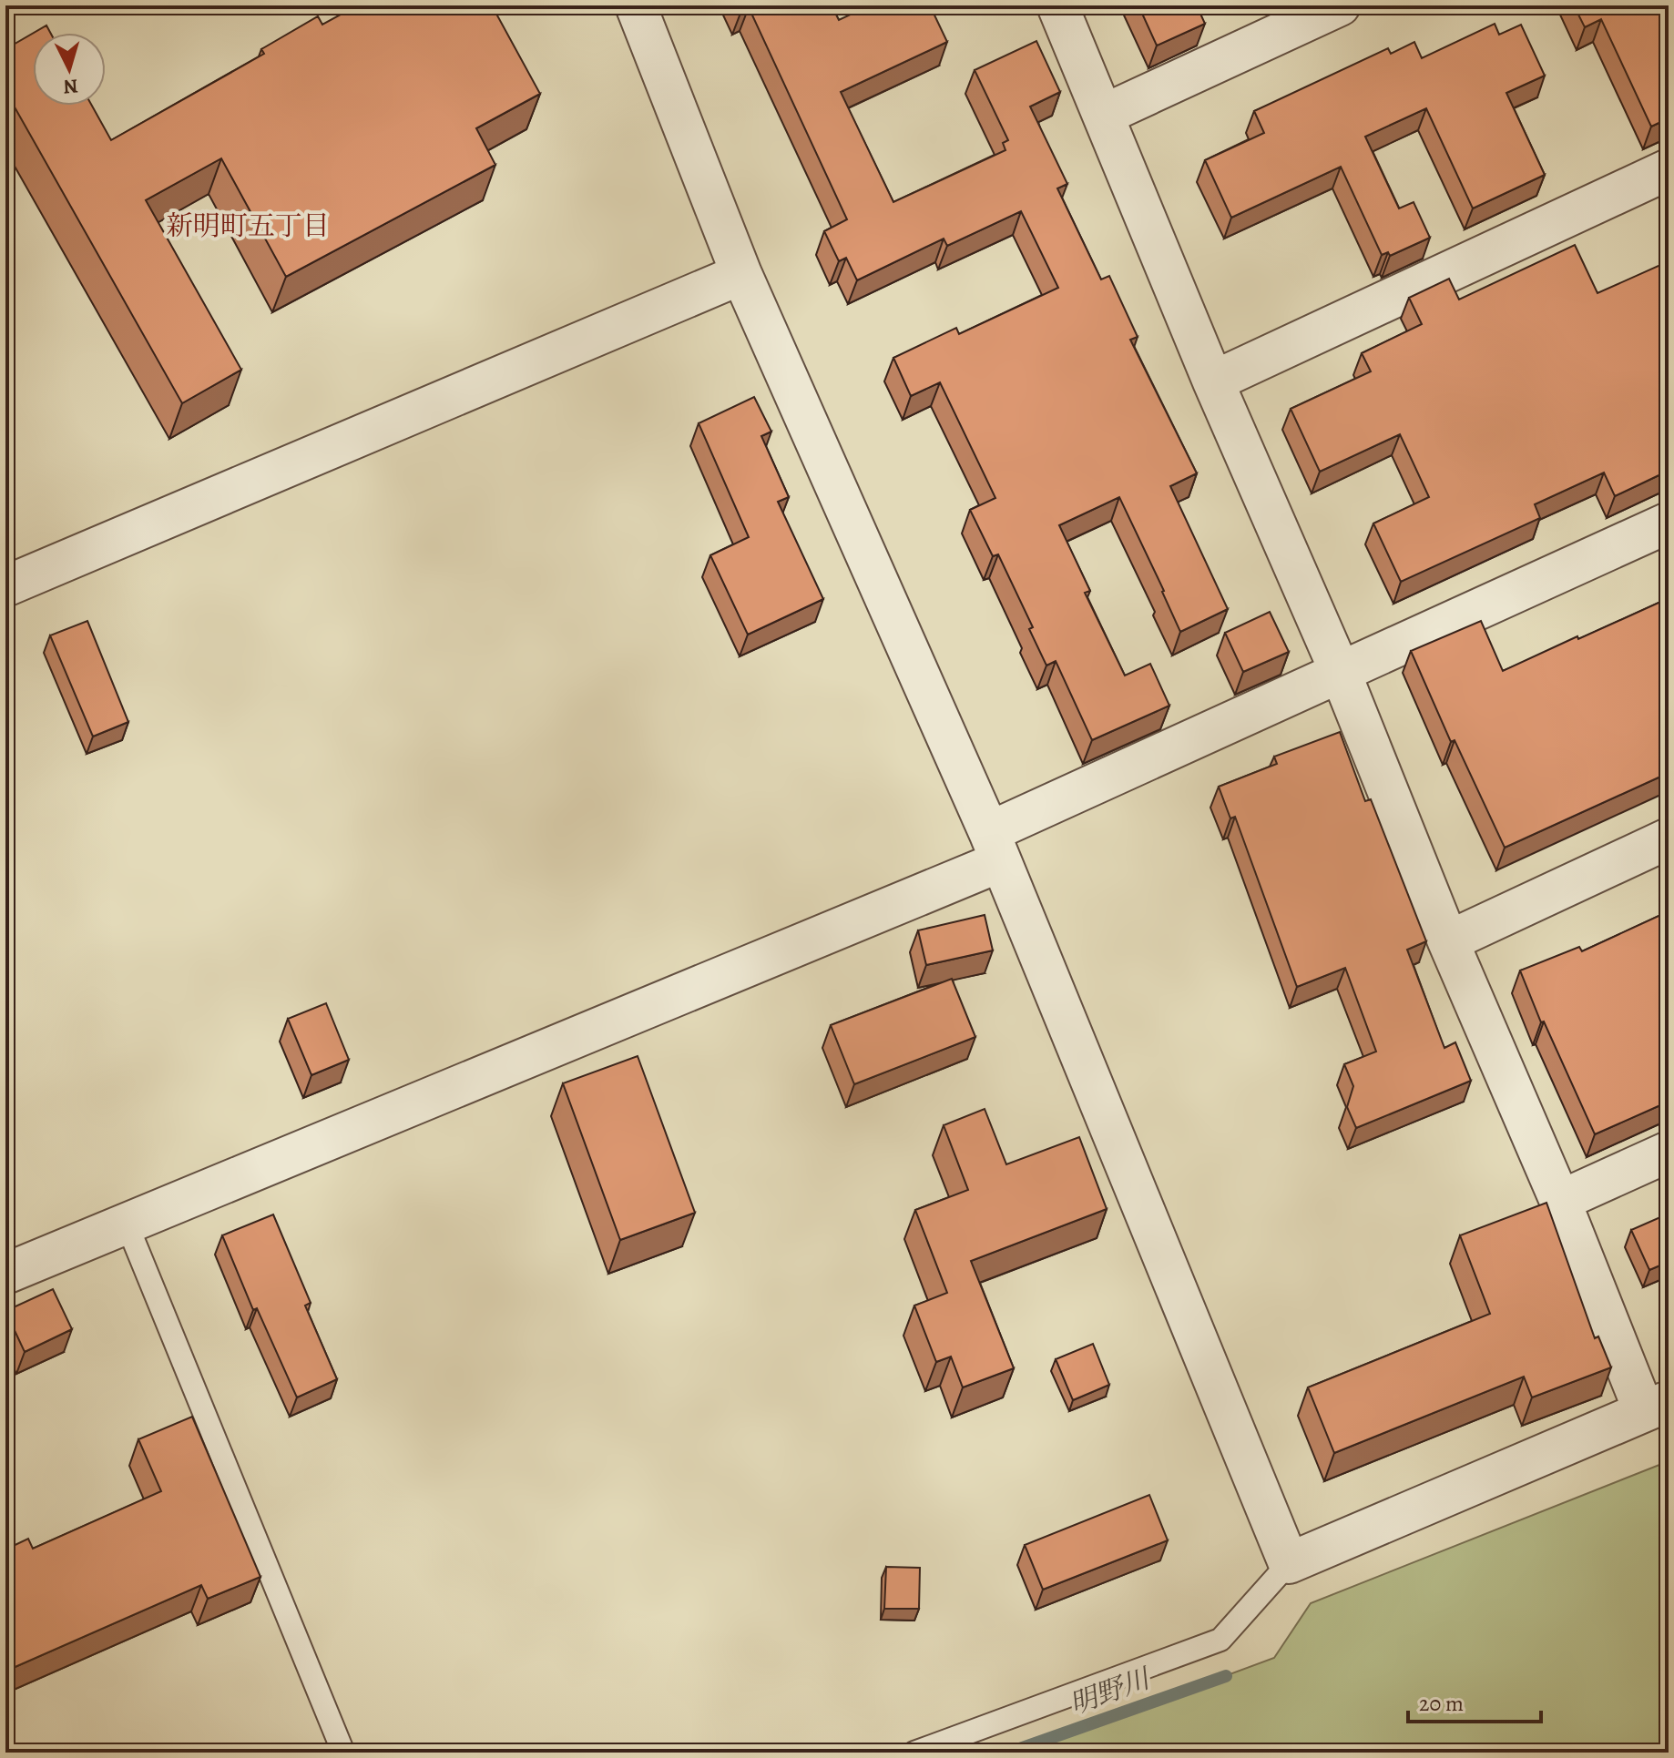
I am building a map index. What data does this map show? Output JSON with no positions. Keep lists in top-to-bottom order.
{
  "districts": ["新明町五丁目"],
  "water": ["明野川"],
  "scale_bar": "20 m",
  "north": "bottom"
}
